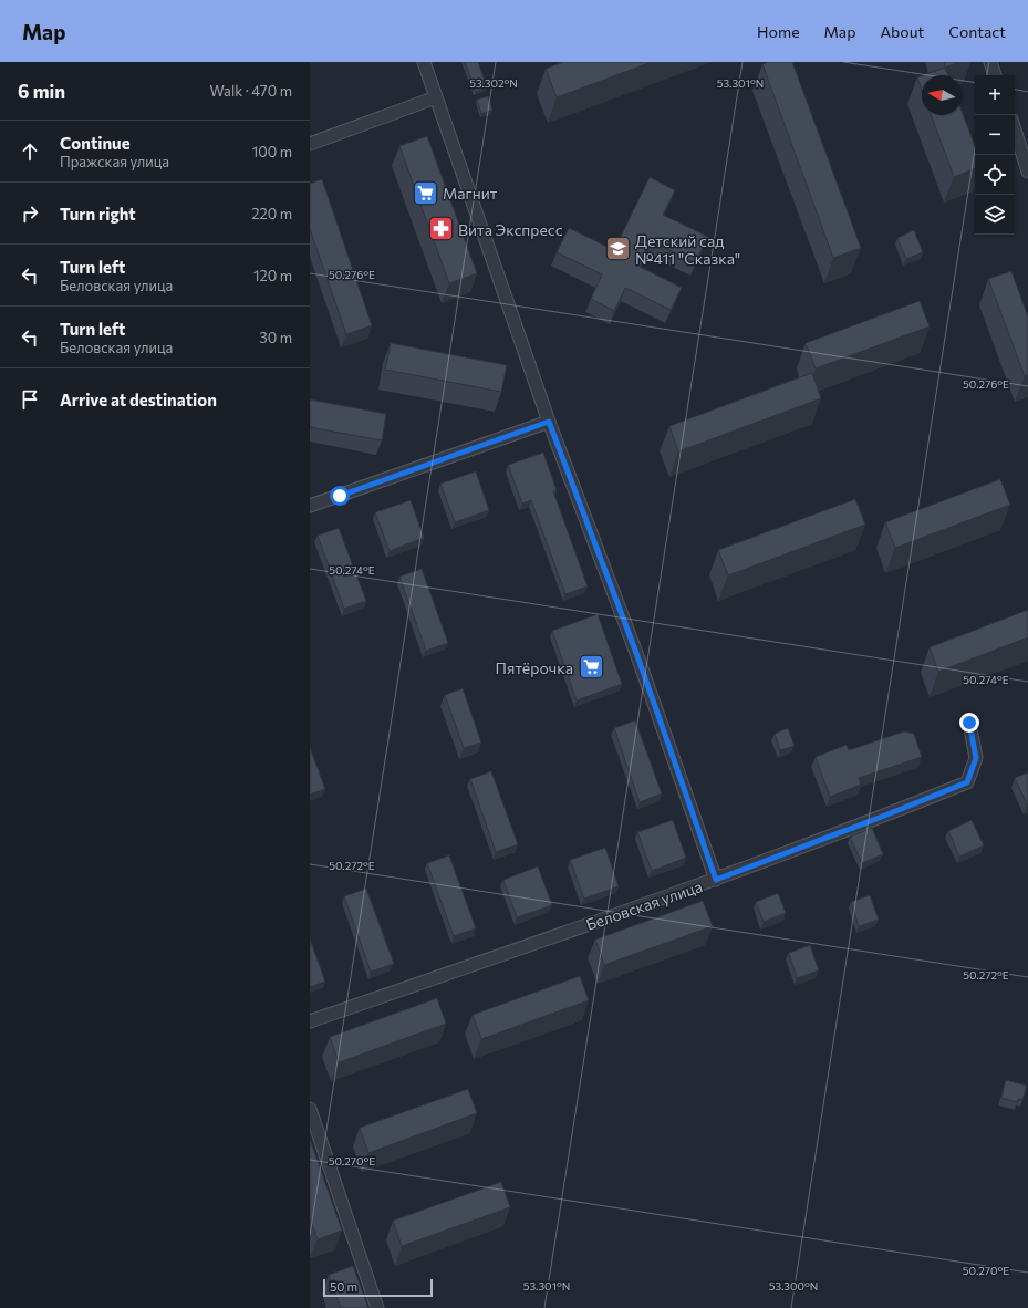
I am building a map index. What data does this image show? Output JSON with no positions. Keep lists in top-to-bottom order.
{
  "streets": {
    "street": ["Беловская улица"]
  },
  "places": {
    "supermarket": ["Магнит", "Пятёрочка"],
    "pharmacy": ["Вита Экспресс"],
    "school or university": ["Детский сад №411 \"Сказка\""]
  },
  "scale_bar": "50 m",
  "north": "left",
  "page": {
    "header": "Map",
    "nav": [
      "Home",
      "Map",
      "About",
      "Contact"
    ],
    "heading": ["6 min", "Walk · 470 m"],
    "map_buttons": ["+", "−"],
    "list": [
      ["Continue", "Пражская улица", "100 m"],
      ["Turn right", "220 m"],
      ["Turn left", "Беловская улица", "120 m"],
      ["Turn left", "Беловская улица", "30 m"],
      "Arrive at destination"
    ],
    "scale": "50 m"
  },
  "coordinates": [
    "53.302°N",
    "53.301°N",
    "50.276°E",
    "50.274°E",
    "50.272°E",
    "50.270°E",
    "53.300°N"
  ]
}
